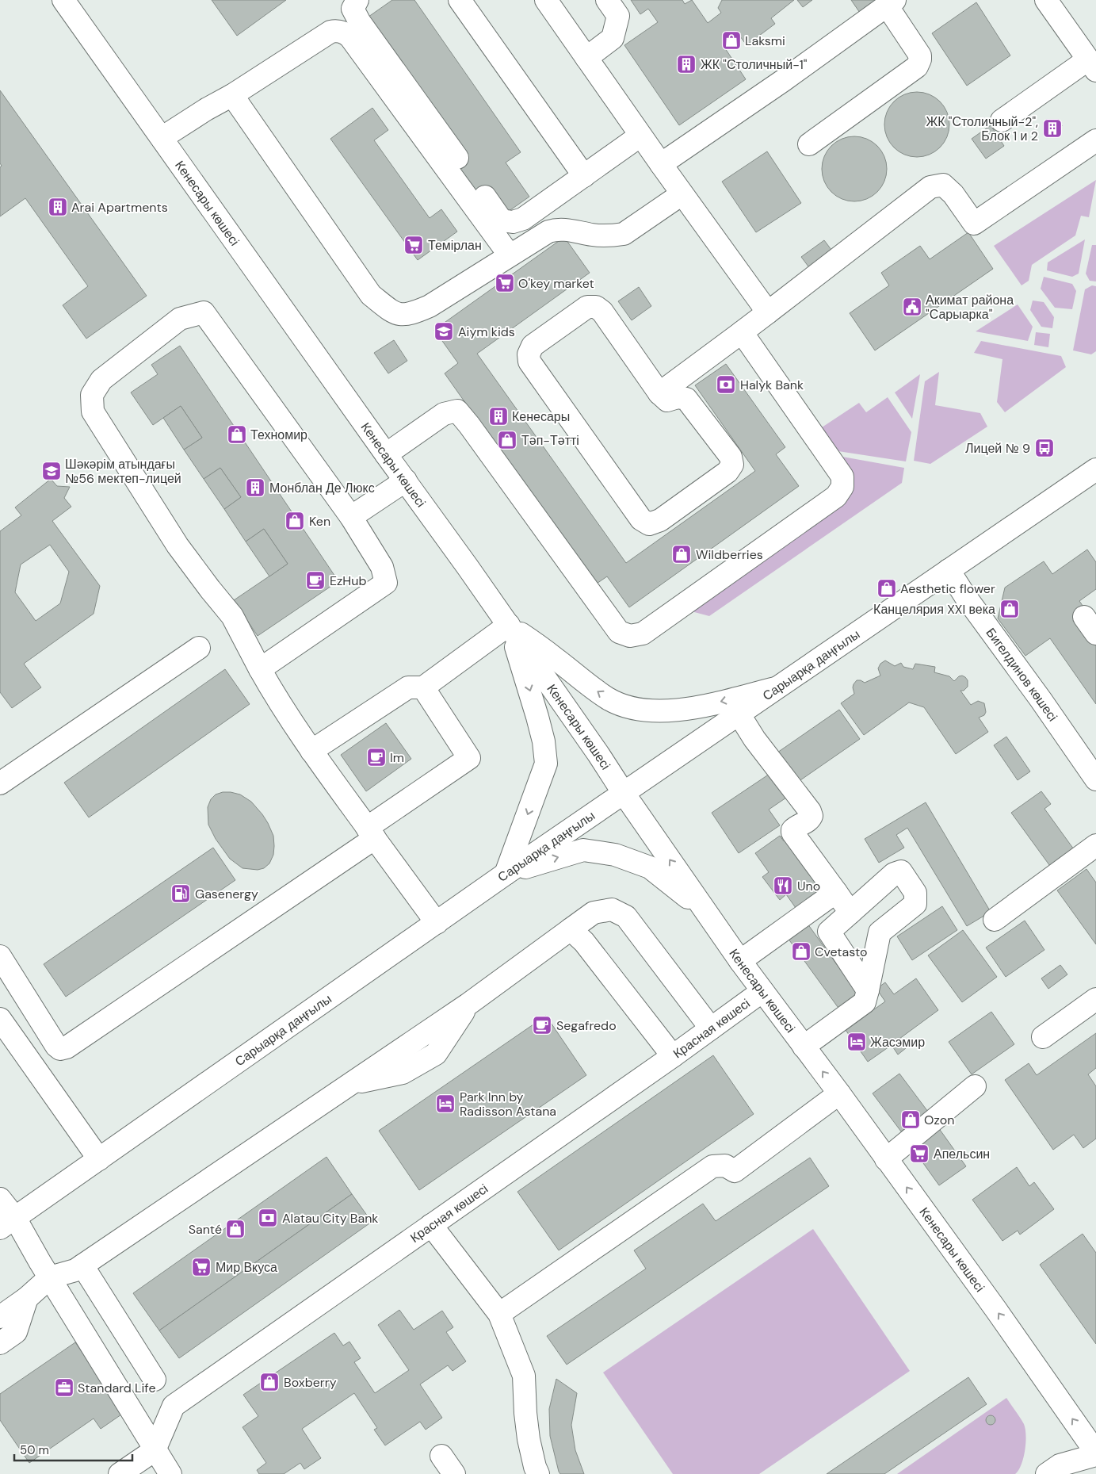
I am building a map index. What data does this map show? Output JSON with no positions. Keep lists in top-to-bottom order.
{
  "streets": {
    "street": [
      "Кенесары көшесі",
      "Сарыарқа даңғылы",
      "Бигелдинов көшесі",
      "Красная көшесі"
    ]
  },
  "crossings": [
    ["Кенесары көшесі", "Сарыарқа даңғылы"],
    ["Кенесары көшесі", "Красная көшесі"],
    ["Сарыарқа даңғылы", "Бигелдинов көшесі"]
  ],
  "places": {
    "shop": [
      "Laksmi",
      "Техномир",
      "Тәп-Тәтті",
      "Ken",
      "Wildberries",
      "Aesthetic flower",
      "Канцелярия XXI века",
      "Cvetasto",
      "Ozon",
      "Santé",
      "Boxberry"
    ],
    "building": [
      "ЖК \"Столичный-1\"",
      "ЖК \"Столичный-2\", Блок 1 и 2",
      "Arai Apartments",
      "Кенесары",
      "Монблан Де Люкс"
    ],
    "supermarket": [
      "Темірлан",
      "O'key market",
      "Апельсин",
      "Мир Вкуса"
    ],
    "public building": ["Акимат района \"Сарыарка\""],
    "school or university": ["Aiym kids", "Шәкәрім атындағы №56 мектеп-лицей"],
    "bank": ["Halyk Bank", "Alatau City Bank"],
    "bus stop": ["Лицей № 9"],
    "cafe": ["EzHub", "Im", "Segafredo"],
    "restaurant": ["Uno"],
    "fuel station": ["Gasenergy"],
    "hotel": ["Жасэмир", "Park Inn by Radisson Astana"],
    "office": ["Standard Life"]
  },
  "scale_bar": "50 m"
}
